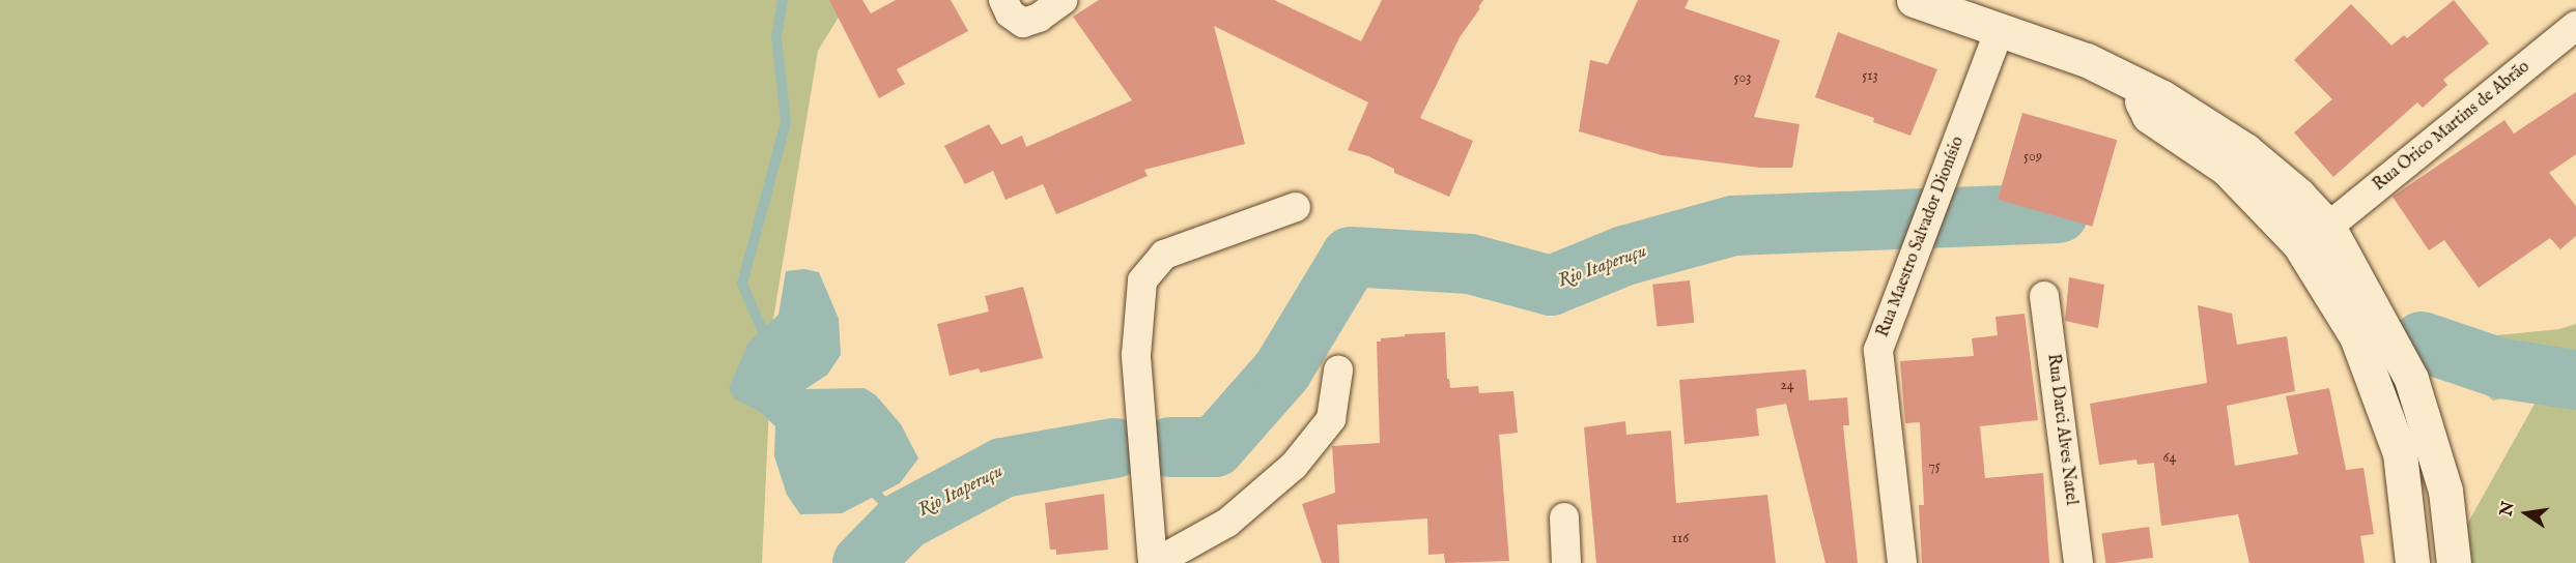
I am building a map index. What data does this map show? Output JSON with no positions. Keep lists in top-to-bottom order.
{
  "streets": {
    "street": ["Rua Orico Martins de Abrão", "Rua Maestro Salvador Dionísio", "Rua Darci Alves Natel"]
  },
  "water": ["Rio Itaperuçu"],
  "house_numbers": [
    "513",
    "503",
    "509",
    "24",
    "64",
    "75",
    "116"
  ],
  "north": "left"
}
